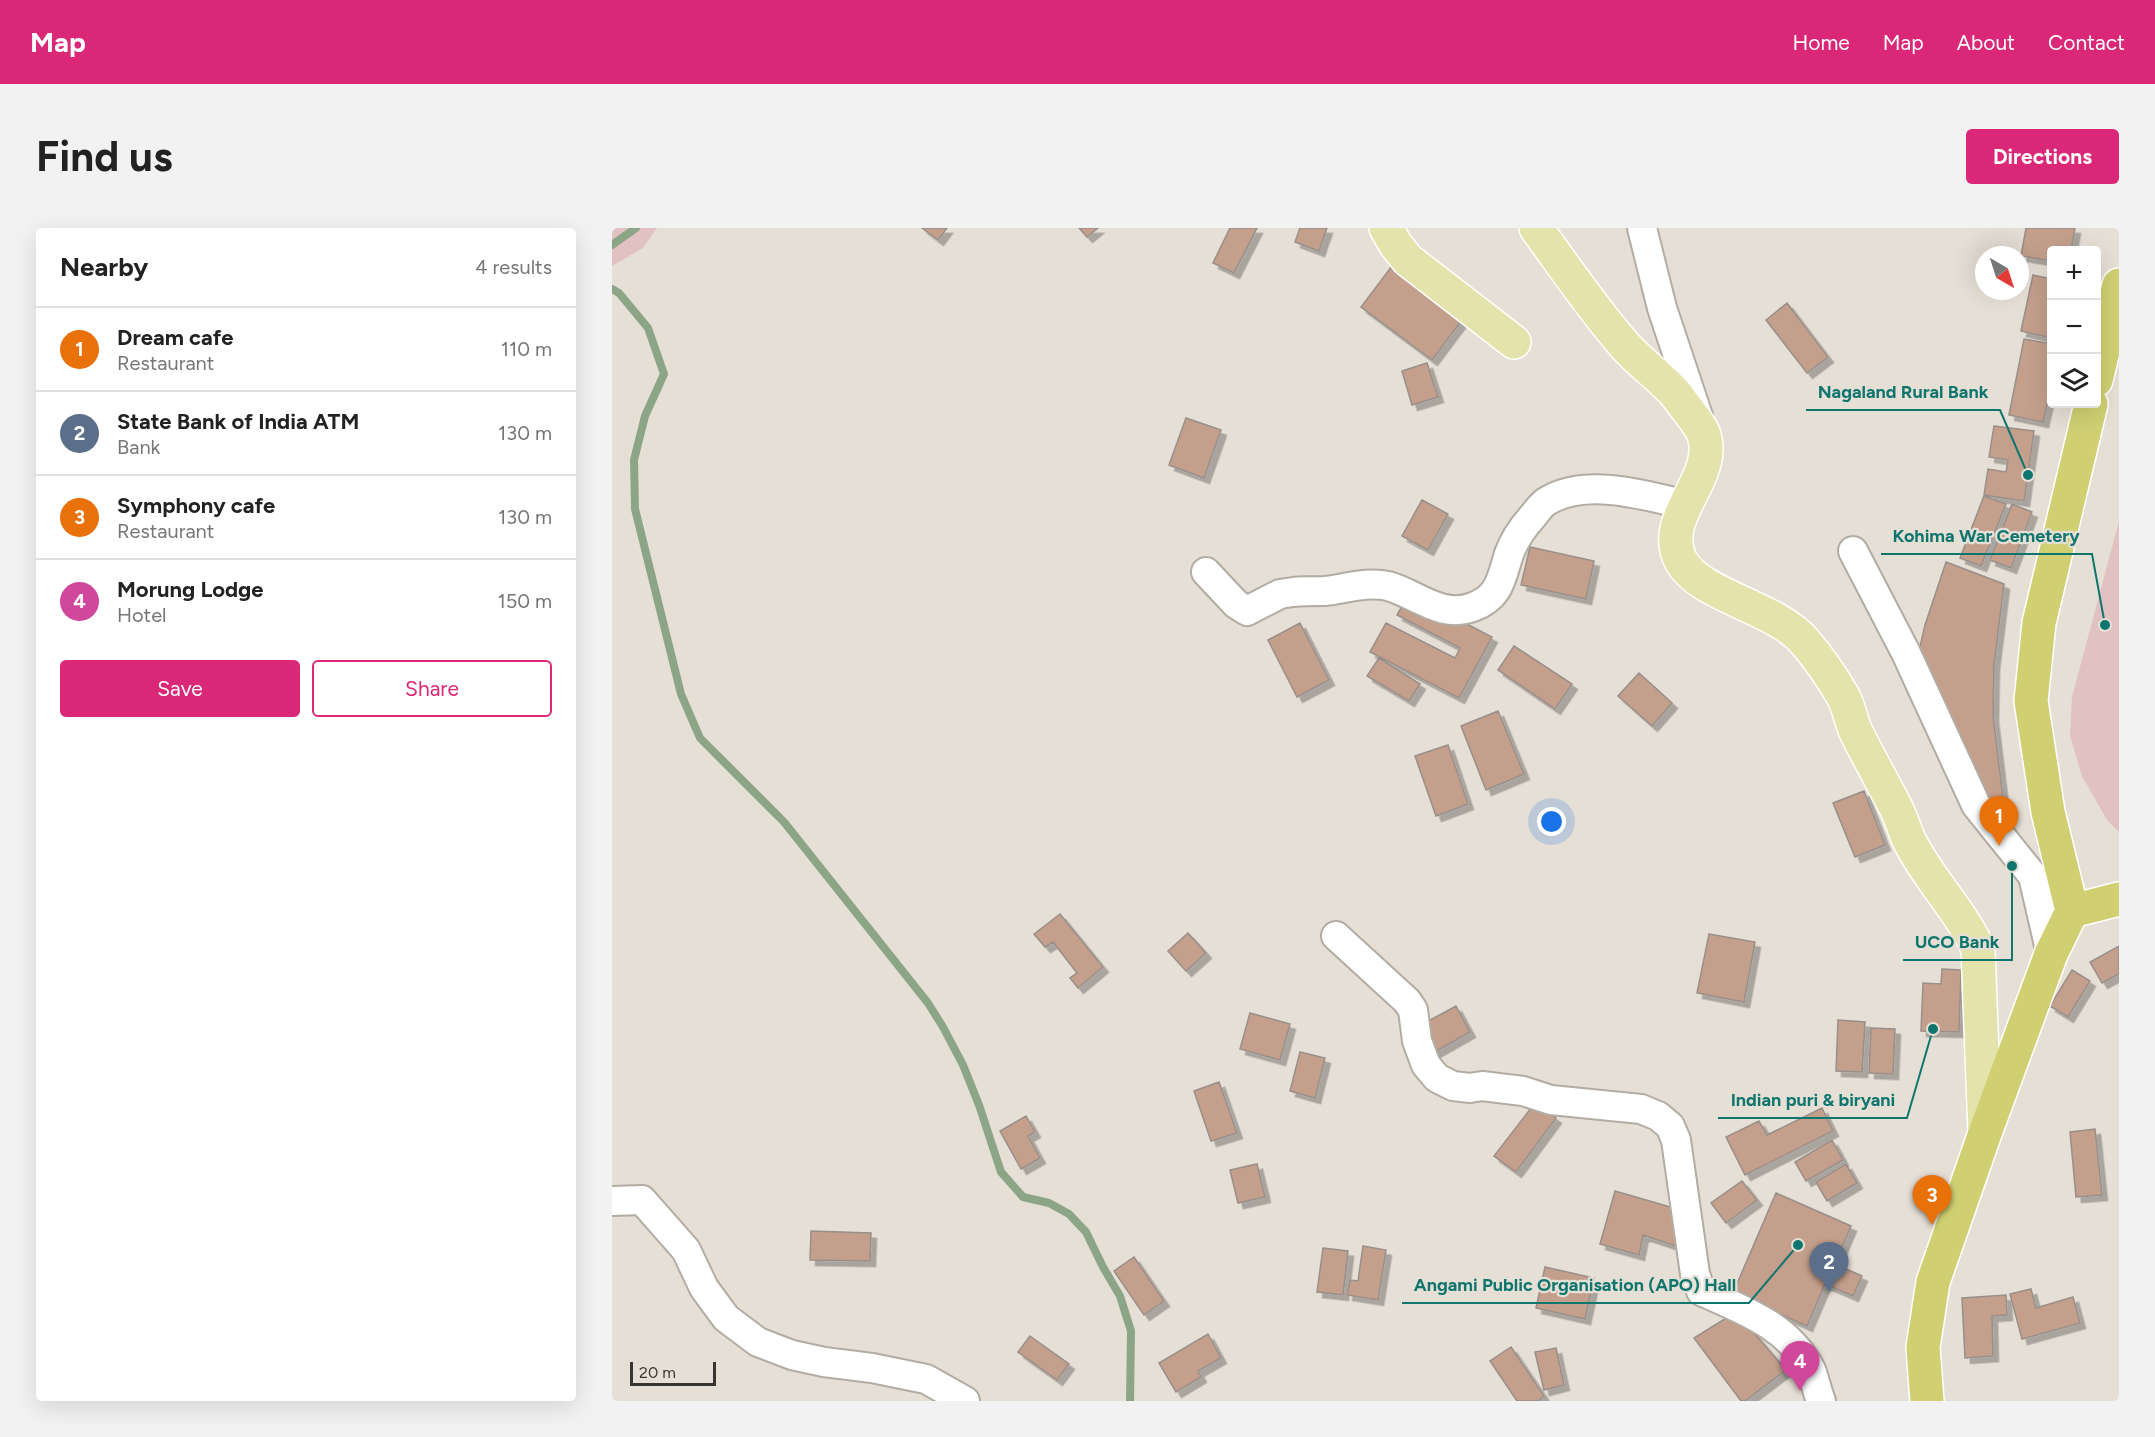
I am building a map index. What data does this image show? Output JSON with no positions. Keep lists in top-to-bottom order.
{
  "places": [
    "Nagaland Rural Bank",
    "Kohima War Cemetery",
    "UCO Bank",
    "Indian puri & biryani",
    "Angami Public Organisation (APO) Hall"
  ],
  "scale_bar": "20 m",
  "north": "bottom right",
  "page": {
    "header": "Map",
    "nav": [
      "Home",
      "Map",
      "About",
      "Contact"
    ],
    "buttons": [
      "Directions",
      ["Save", "Share"]
    ],
    "title": "Find us",
    "heading": ["Nearby", "4 results"],
    "map_buttons": ["+", "−"],
    "list": [
      {
        "mark": "1",
        "name": "Dream cafe",
        "note": "Restaurant",
        "value": "110 m"
      },
      {
        "mark": "2",
        "name": "State Bank of India ATM",
        "note": "Bank",
        "value": "130 m"
      },
      {
        "mark": "3",
        "name": "Symphony cafe",
        "note": "Restaurant",
        "value": "130 m"
      },
      {
        "mark": "4",
        "name": "Morung Lodge",
        "note": "Hotel",
        "value": "150 m"
      }
    ],
    "pins": [
      "1",
      "3",
      "2",
      "4"
    ],
    "scale": "20 m"
  }
}
